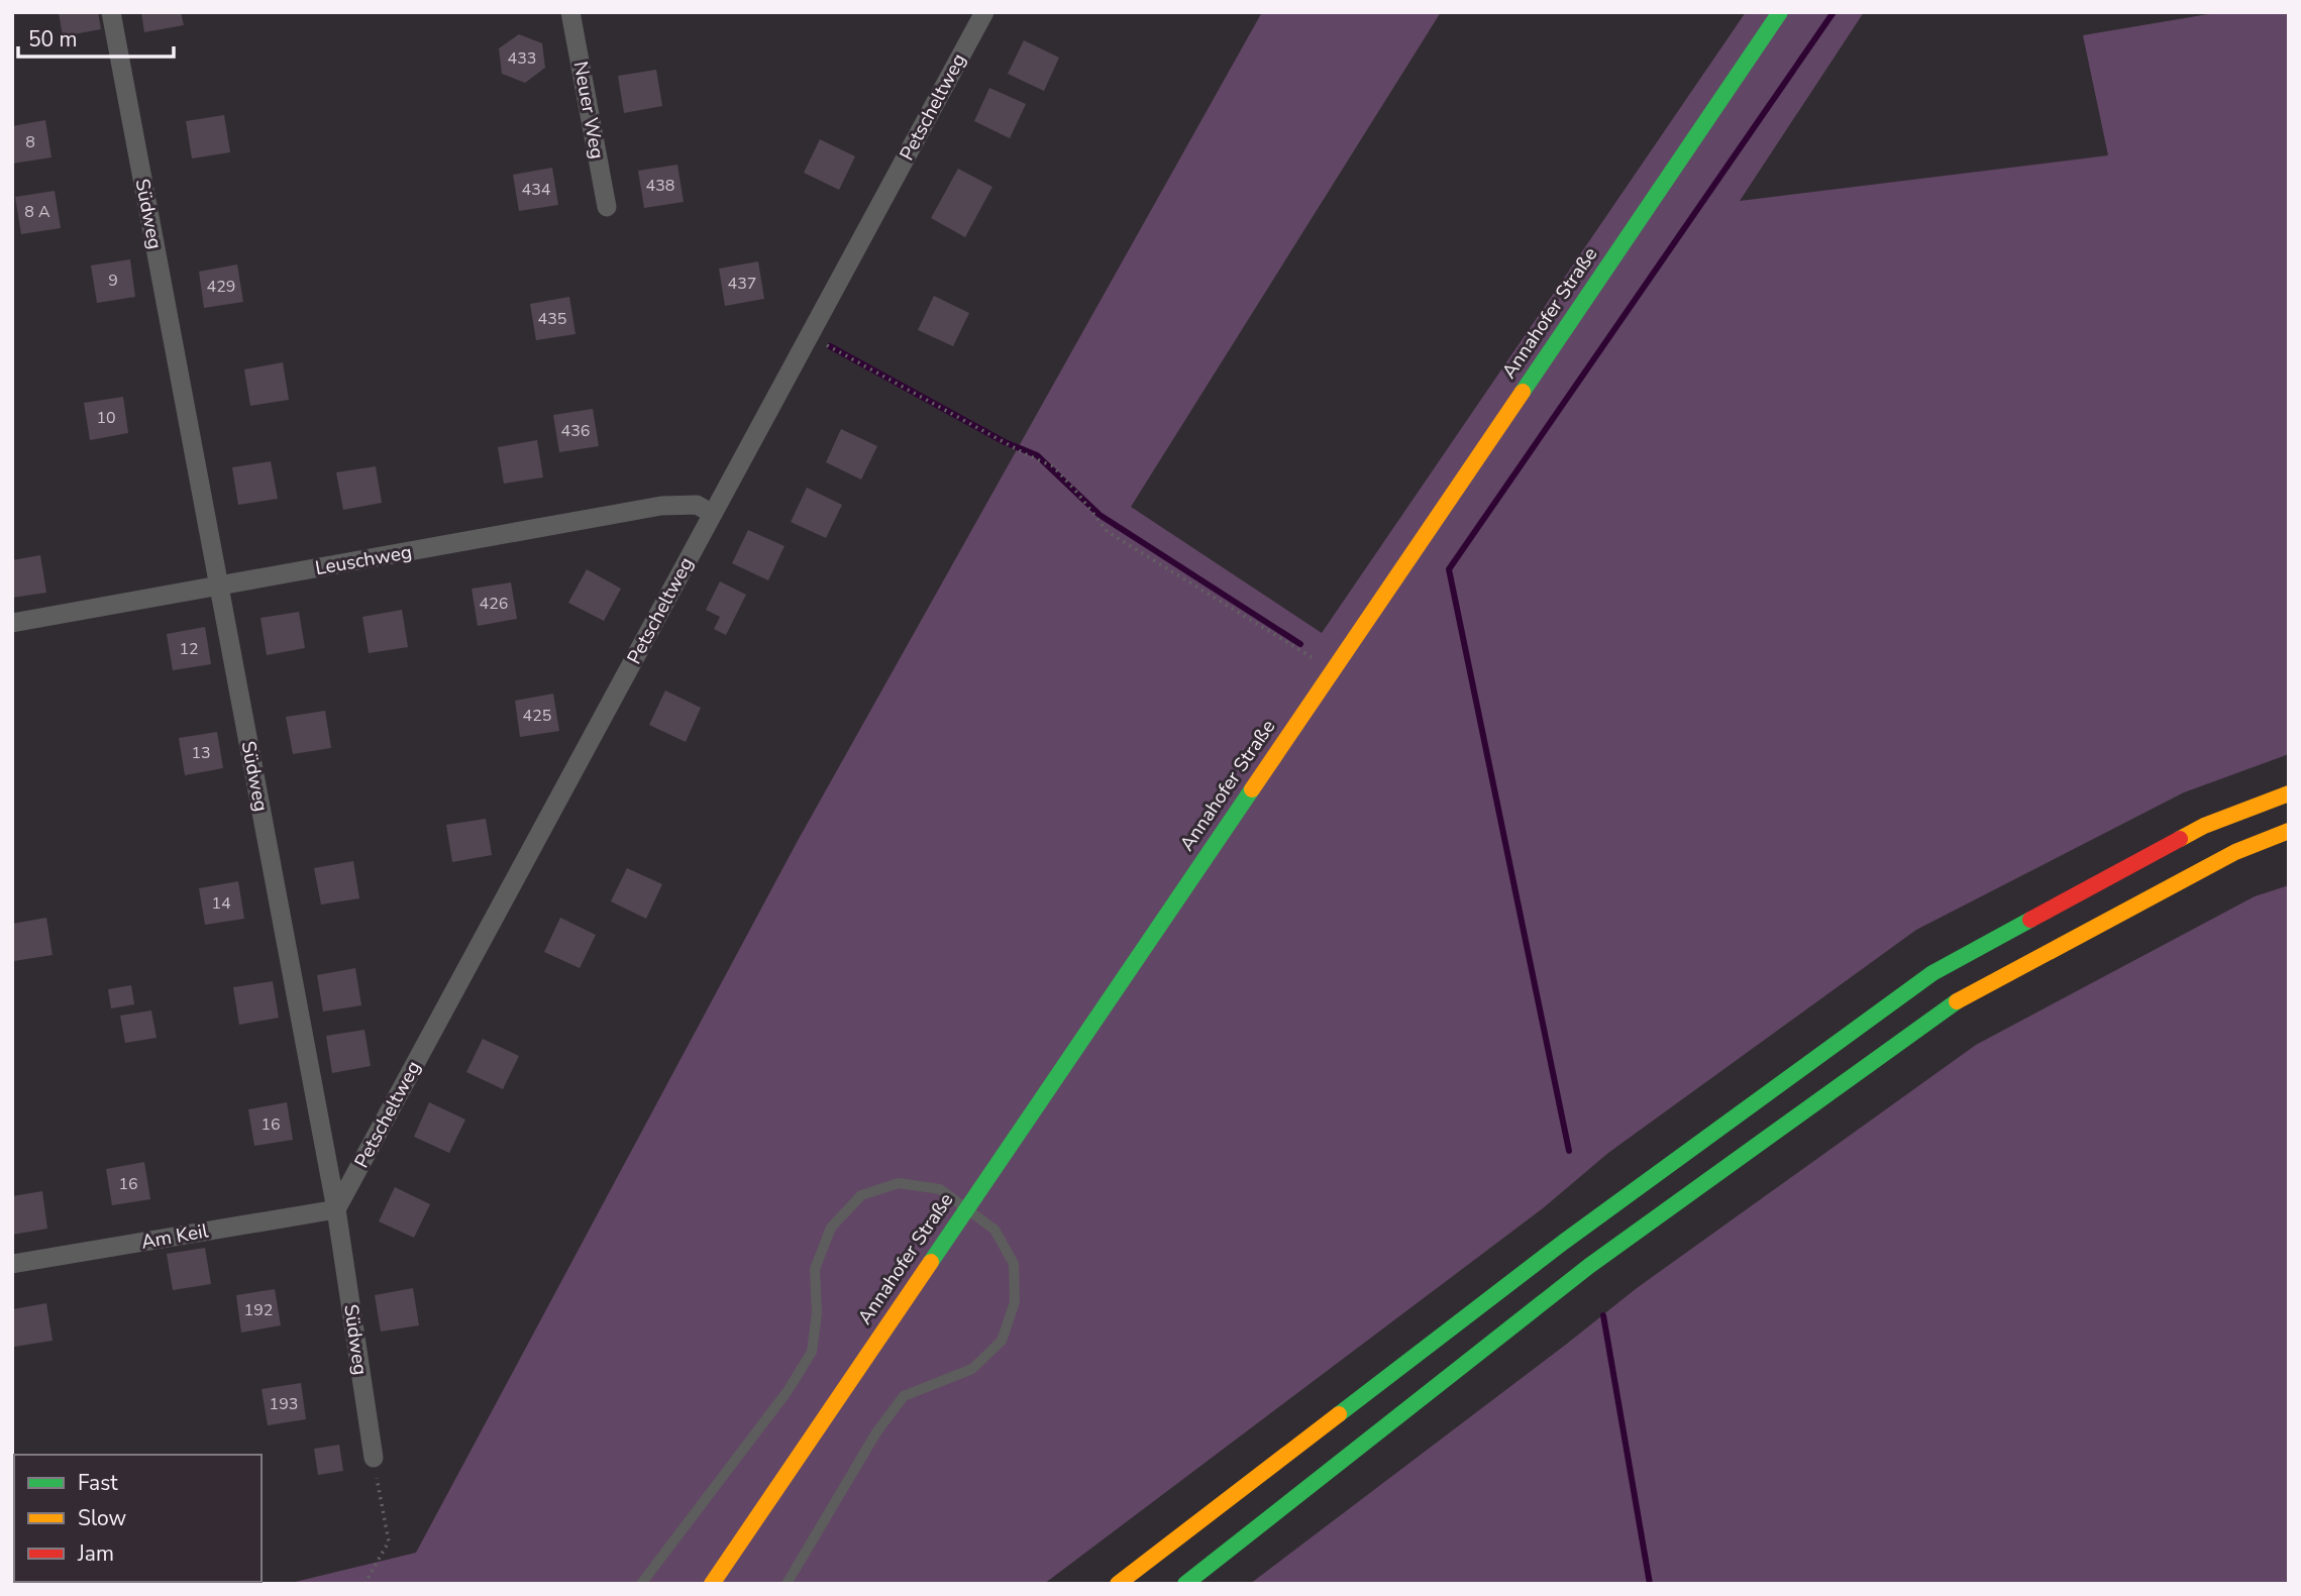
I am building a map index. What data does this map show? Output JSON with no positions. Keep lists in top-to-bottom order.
{
  "streets": {
    "main road": ["Annahofer Straße"],
    "street": [
      "Petscheltweg",
      "Neuer Weg",
      "Südweg",
      "Leuschweg",
      "Am Keil"
    ]
  },
  "crossings": [
    ["Petscheltweg", "Südweg"],
    ["Petscheltweg", "Leuschweg"],
    ["Petscheltweg", "Am Keil"],
    ["Südweg", "Leuschweg"],
    ["Südweg", "Am Keil"]
  ],
  "house_numbers": [
    "433",
    "8",
    "438",
    "434",
    "8 A",
    "9",
    "437",
    "429",
    "435",
    "10",
    "436",
    "426",
    "12",
    "425",
    "13",
    "14",
    "16",
    "16",
    "192",
    "193"
  ],
  "legend": ["Fast", "Slow", "Jam"],
  "scale_bar": "50 m"
}
